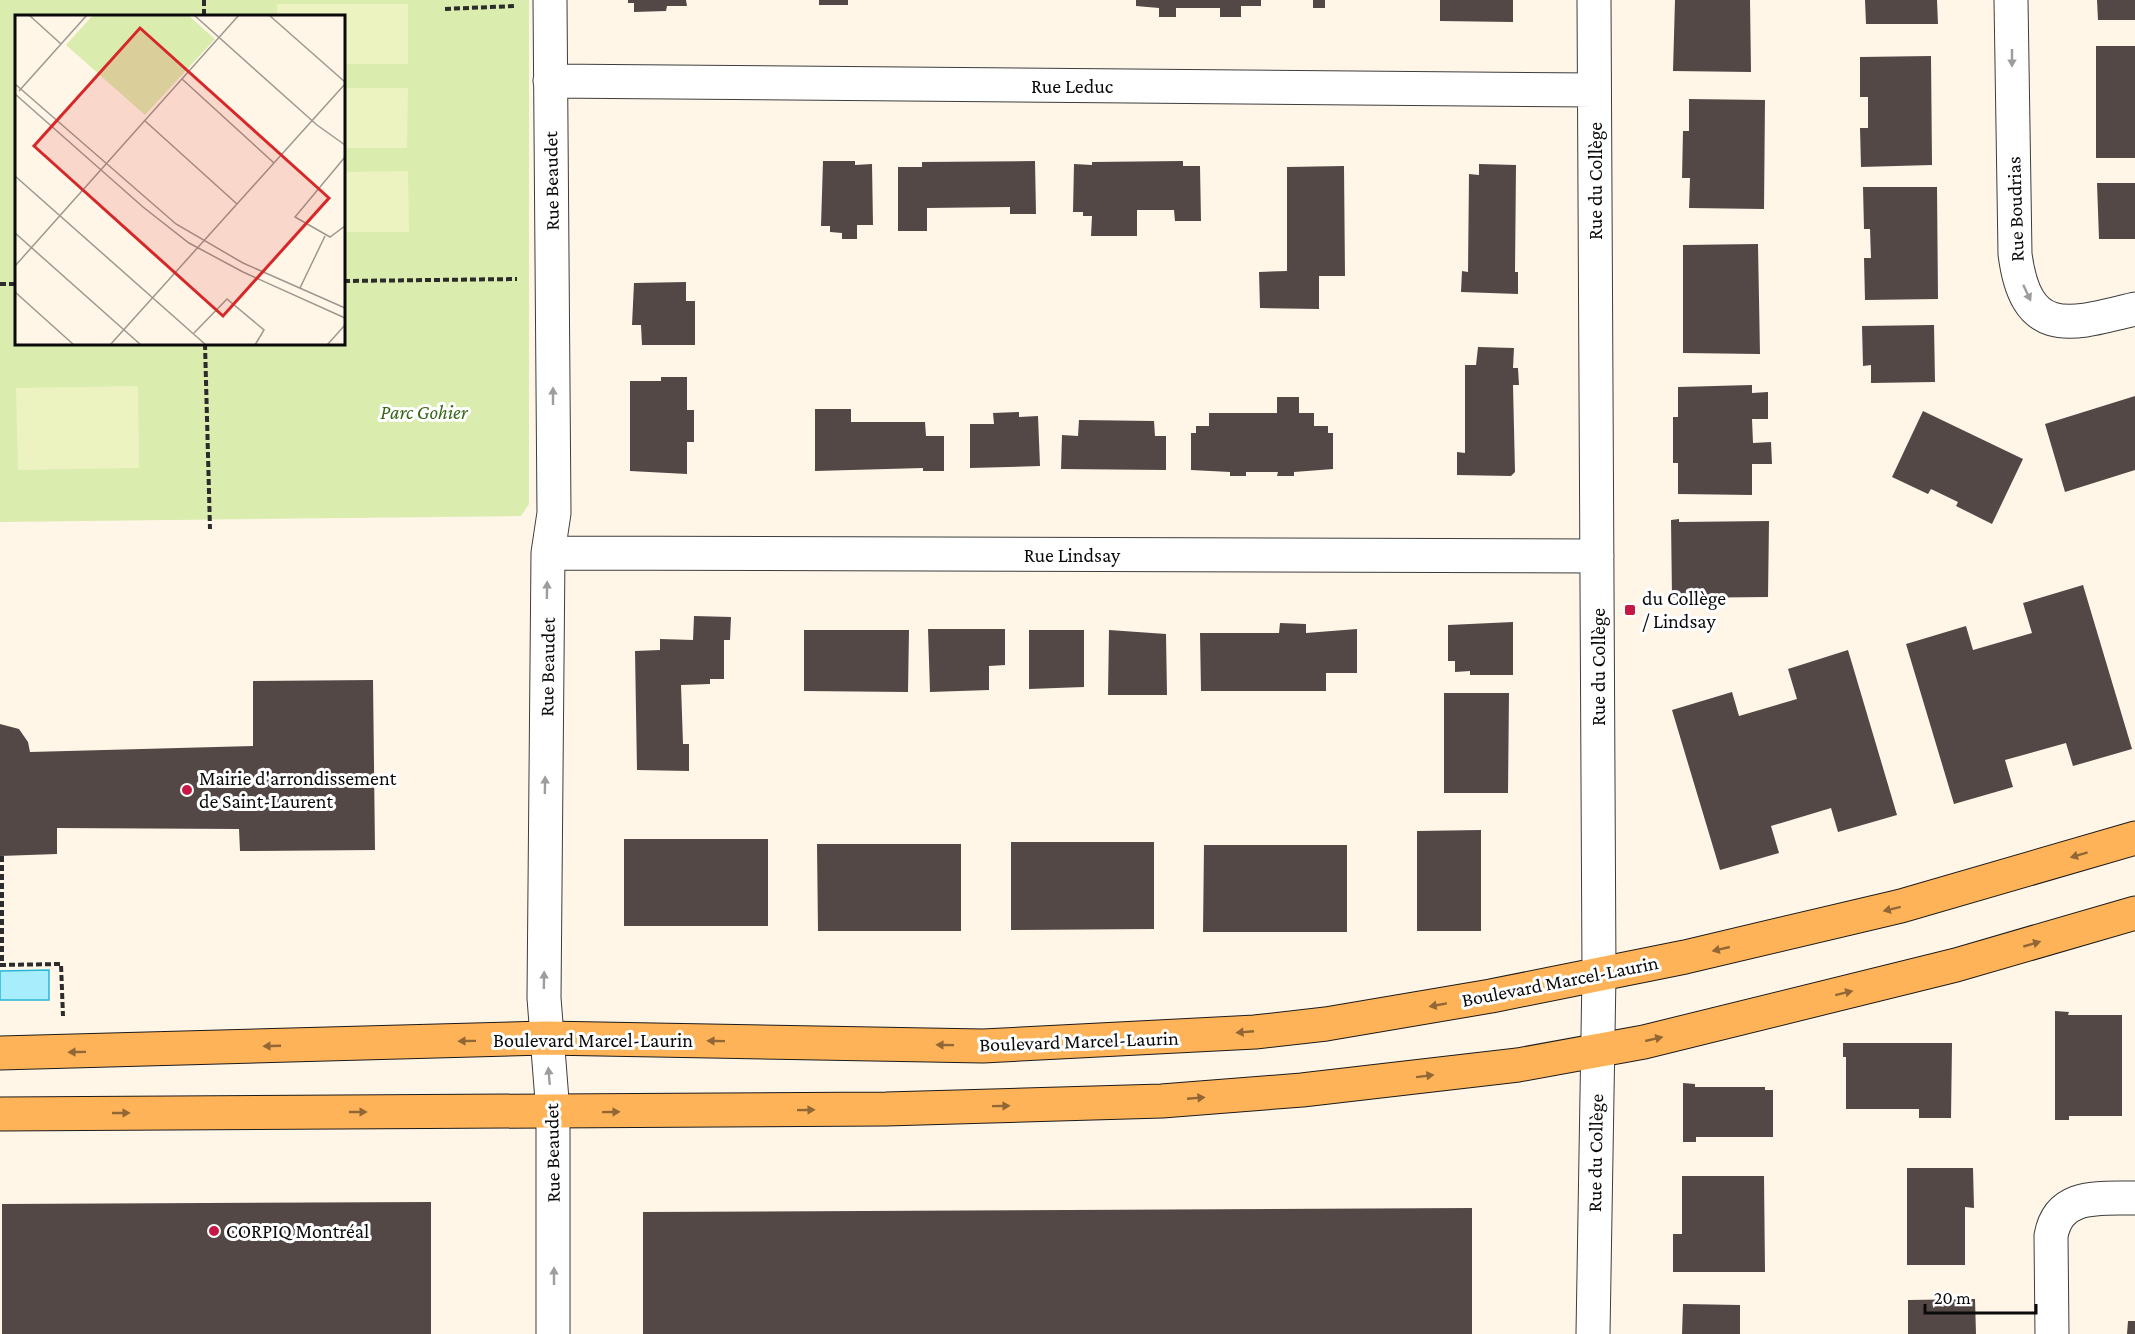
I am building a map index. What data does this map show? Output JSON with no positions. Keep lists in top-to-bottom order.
{
  "streets": {
    "main road": ["Boulevard Marcel-Laurin"],
    "street": [
      "Rue Leduc",
      "Rue Beaudet",
      "Rue du Collège",
      "Rue Boudrias",
      "Rue Lindsay"
    ]
  },
  "crossings": [
    ["Rue Leduc", "Rue Beaudet"],
    ["Rue Leduc", "Rue du Collège"],
    ["Rue Beaudet", "Rue Lindsay"],
    ["Rue Beaudet", "Boulevard Marcel-Laurin"],
    ["Rue du Collège", "Rue Lindsay"],
    ["Rue du Collège", "Boulevard Marcel-Laurin"]
  ],
  "one_way": ["Rue Beaudet"],
  "parks": ["Parc Gohier"],
  "places": {
    "transit": ["du Collège / Lindsay"],
    "other": ["Mairie d'arrondissement de Saint-Laurent", "CORPIQ Montréal"]
  },
  "scale_bar": "20 m"
}
